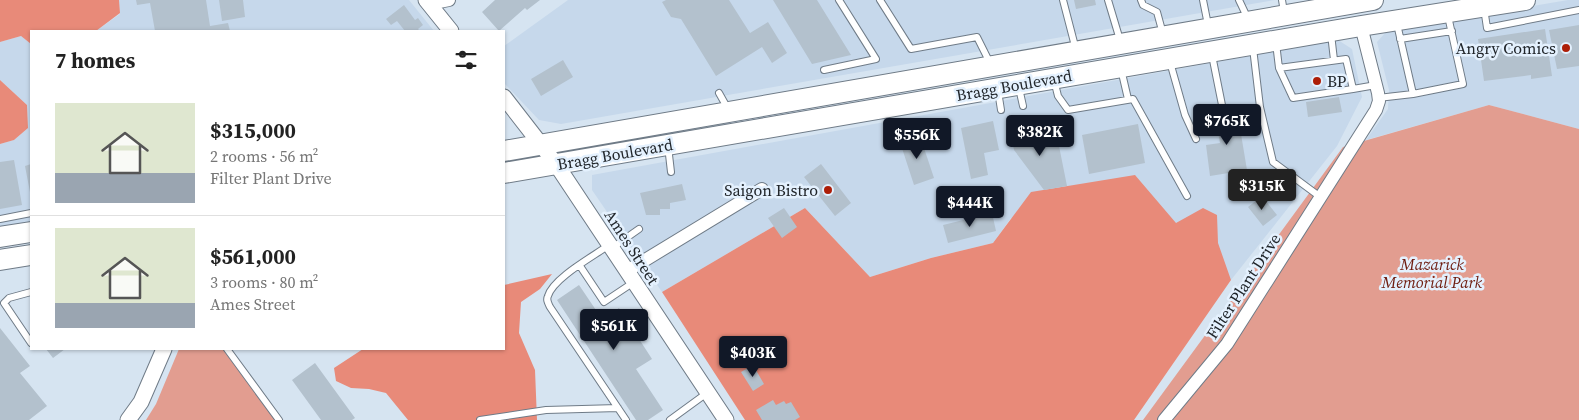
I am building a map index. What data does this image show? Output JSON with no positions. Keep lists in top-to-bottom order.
{
  "streets": {
    "main road": ["Bragg Boulevard"],
    "street": ["Ames Street", "Filter Plant Drive"]
  },
  "crossings": [
    ["Bragg Boulevard", "Ames Street"]
  ],
  "parks": ["Mazarick Memorial Park"],
  "places": ["Angry Comics", "BP", "Saigon Bistro"],
  "page": {
    "heading": "7 homes",
    "list": [
      {
        "name": "$315,000",
        "note": "2 rooms · 56 m² · Filter Plant Drive"
      },
      {
        "name": "$561,000",
        "note": "3 rooms · 80 m² · Ames Street"
      }
    ],
    "price": [
      "$765K",
      "$382K",
      "$556K",
      "$315K",
      "$444K",
      "$561K",
      "$403K"
    ]
  }
}
